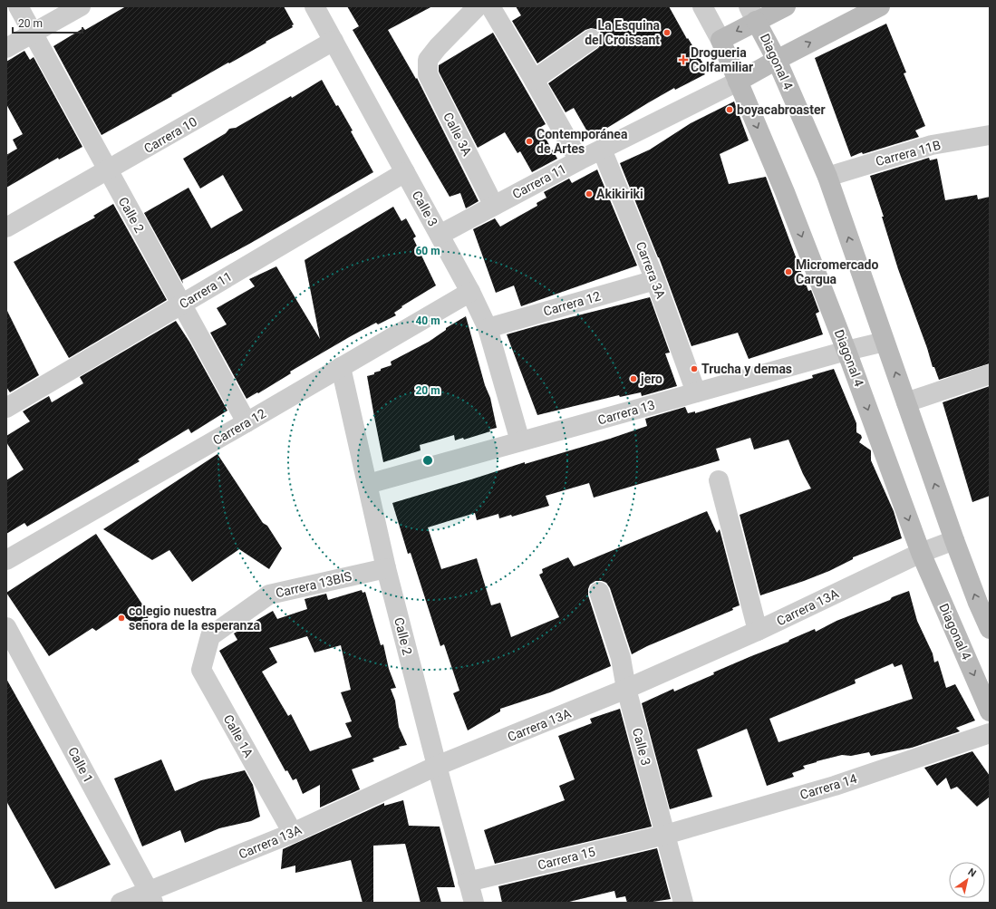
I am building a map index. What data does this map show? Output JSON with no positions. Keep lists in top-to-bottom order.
{
  "streets": {
    "main road": ["Diagonal 4"],
    "street": [
      "Calle 3A",
      "Carrera 10",
      "Carrera 11B",
      "Carrera 11",
      "Calle 3",
      "Calle 2",
      "Carrera 3A",
      "Carrera 12",
      "Carrera 13",
      "Carrera 13BIS",
      "Carrera 13A",
      "Calle 1A",
      "Calle 1",
      "Carrera 14",
      "Carrera 15"
    ]
  },
  "crossings": [
    ["Diagonal 4", "Carrera 11B"],
    ["Diagonal 4", "Carrera 11"],
    ["Diagonal 4", "Carrera 13"],
    ["Diagonal 4", "Carrera 13A"],
    ["Calle 3A", "Carrera 11"],
    ["Carrera 10", "Calle 3"],
    ["Carrera 10", "Calle 2"],
    ["Carrera 11", "Calle 3"],
    ["Carrera 11", "Calle 2"],
    ["Carrera 11", "Carrera 3A"],
    ["Calle 3", "Carrera 12"],
    ["Calle 3", "Carrera 13"],
    ["Calle 3", "Carrera 13A"],
    ["Calle 3", "Carrera 14"],
    ["Calle 3", "Carrera 15"],
    ["Calle 2", "Carrera 12"],
    ["Calle 2", "Carrera 13"],
    ["Calle 2", "Carrera 13BIS"],
    ["Calle 2", "Carrera 13A"],
    ["Calle 2", "Carrera 15"],
    ["Carrera 3A", "Carrera 12"],
    ["Carrera 3A", "Carrera 13"],
    ["Carrera 13BIS", "Calle 1A"],
    ["Carrera 13A", "Calle 1A"],
    ["Carrera 13A", "Calle 1"],
    ["Carrera 14", "Carrera 15"]
  ],
  "places": {
    "other": [
      "La Esquina del Croissant",
      "boyacabroaster",
      "Contemporánea de Artes",
      "Akikiriki",
      "Micromercado Cargua",
      "Trucha y demas",
      "jero",
      "colegio nuestra señora de la esperanza"
    ],
    "health": ["Drogueria Colfamiliar"]
  },
  "scale_bar": "20 m",
  "north": "top right",
  "rings": ["60 m", "40 m", "20 m"]
}
